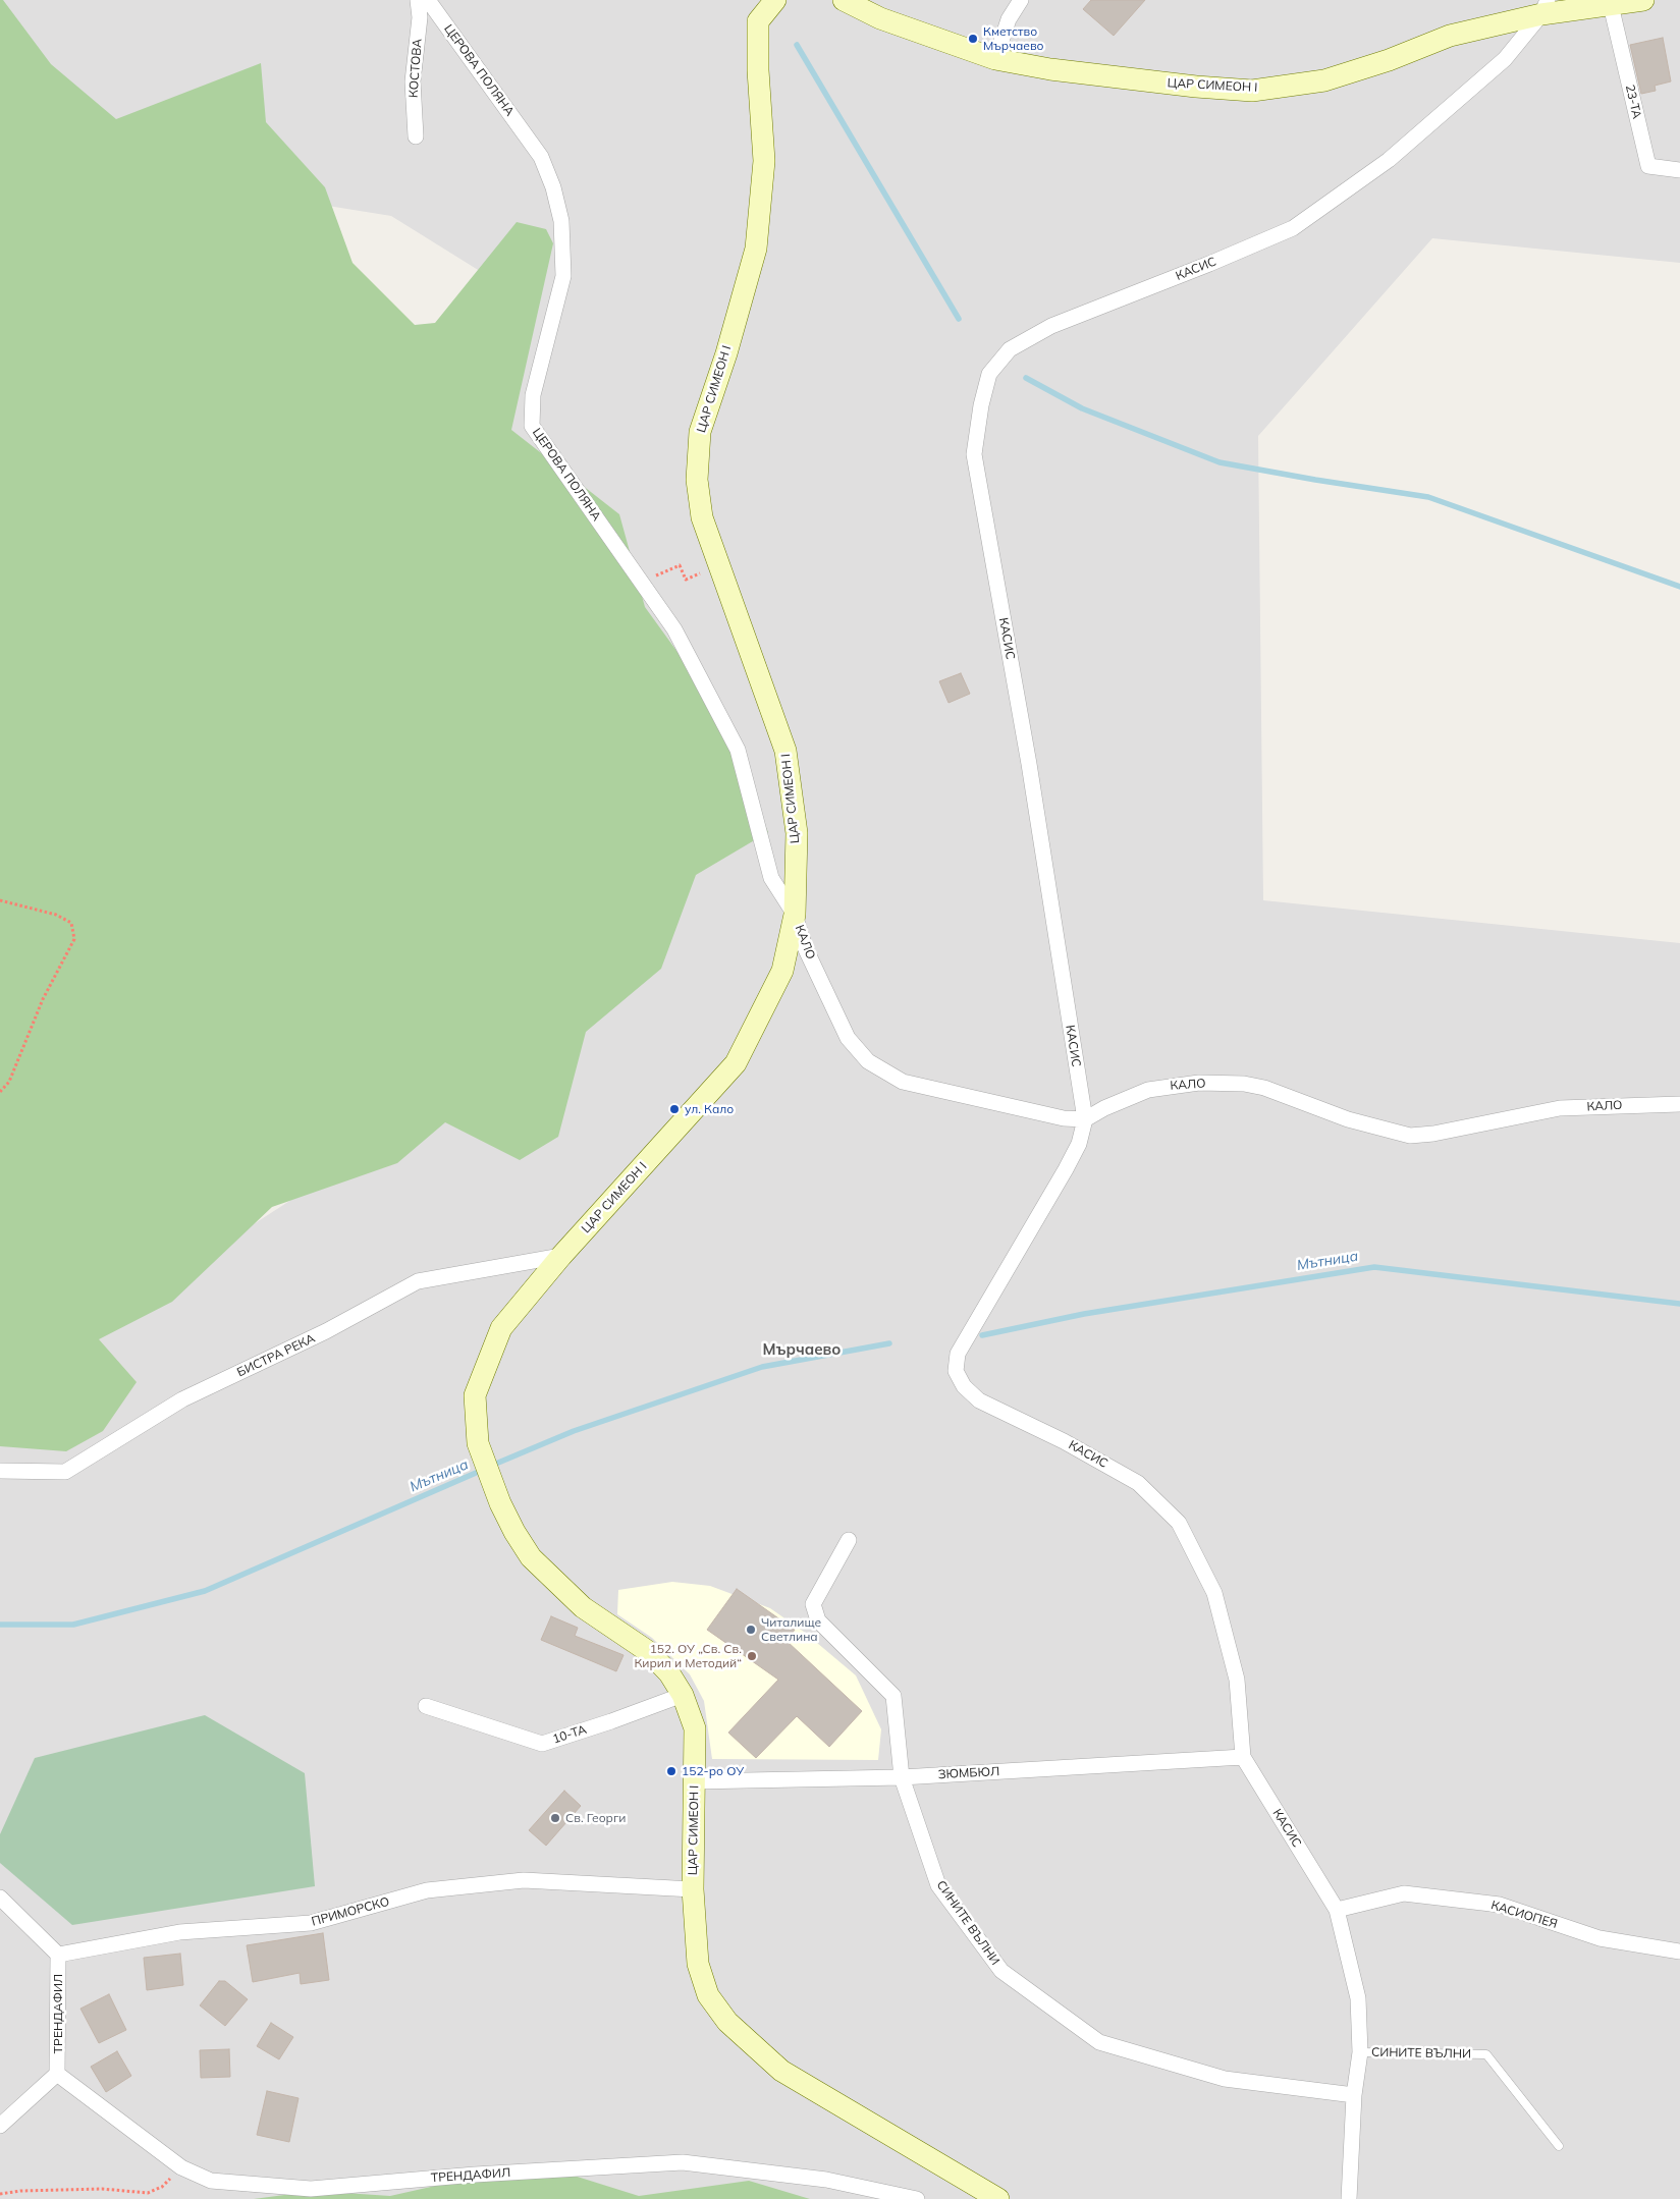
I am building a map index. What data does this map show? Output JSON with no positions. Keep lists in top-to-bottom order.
{
  "streets": {
    "street": [
      "КОСТОВА",
      "ЦЕРОВА ПОЛЯНА",
      "ЦАР СИМЕОН I",
      "23-ТА",
      "КАСИС",
      "КАЛО",
      "БИСТРА РЕКА",
      "10-ТА",
      "ЗЮМБЮЛ",
      "ПРИМОРСКО",
      "КАСИОПЕЯ",
      "СИНИТЕ ВЪЛНИ",
      "ТРЕНДАФИЛ"
    ]
  },
  "crossings": [
    ["ЦЕРОВА ПОЛЯНА", "ЦАР СИМЕОН I"],
    ["ЦЕРОВА ПОЛЯНА", "КАЛО"],
    ["ЦАР СИМЕОН I", "23-ТА"],
    ["ЦАР СИМЕОН I", "КАСИС"],
    ["ЦАР СИМЕОН I", "КАЛО"],
    ["ЦАР СИМЕОН I", "БИСТРА РЕКА"],
    ["ЦАР СИМЕОН I", "10-ТА"],
    ["ЦАР СИМЕОН I", "ЗЮМБЮЛ"],
    ["ЦАР СИМЕОН I", "ПРИМОРСКО"],
    ["КАСИС", "КАЛО"],
    ["КАСИС", "ЗЮМБЮЛ"],
    ["КАСИС", "КАСИОПЕЯ"],
    ["КАСИС", "СИНИТЕ ВЪЛНИ"],
    ["ЗЮМБЮЛ", "СИНИТЕ ВЪЛНИ"],
    ["ПРИМОРСКО", "ТРЕНДАФИЛ"]
  ],
  "districts": ["Мърчаево"],
  "water": ["Мътница"],
  "places": [
    "Кметство Мърчаево",
    "ул. Кало",
    "Читалище Светлина",
    "152. ОУ „Св. Св. Кирил и Методий“",
    "152-ро ОУ",
    "Св. Георги"
  ]
}
